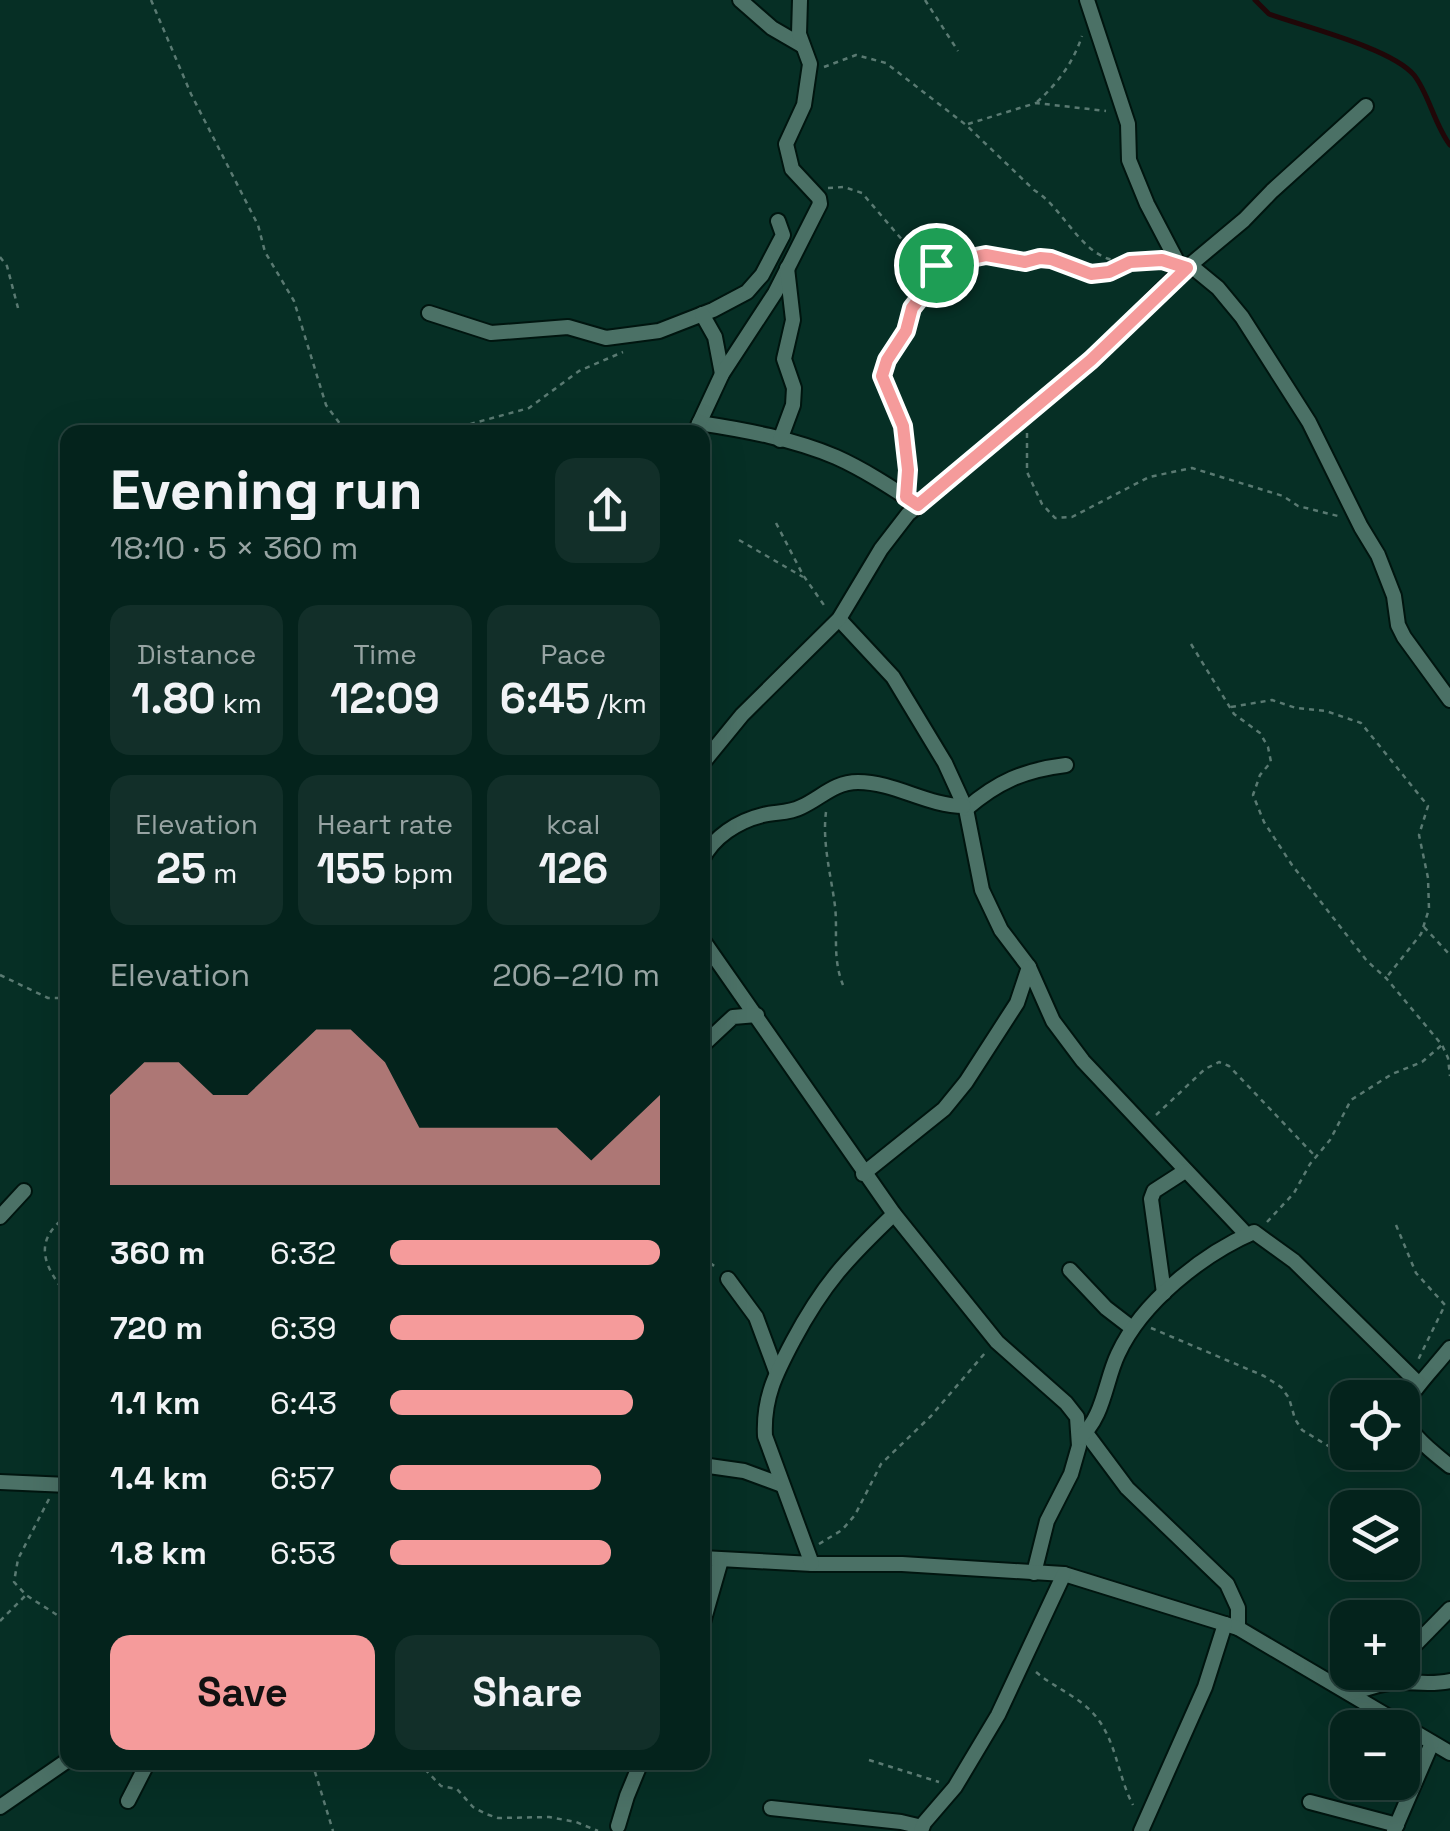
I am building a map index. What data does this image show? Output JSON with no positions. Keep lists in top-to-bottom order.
{
  "page": {
    "heading": ["Evening run", "18:10 · 5 × 360 m"],
    "stats": [
      ["Distance", "1.80 km"],
      ["Time", "12:09"],
      ["Pace", "6:45 /km"],
      ["Elevation", "25 m"],
      ["Heart rate", "155 bpm"],
      ["kcal", "126"]
    ],
    "chart": ["Elevation", "206–210 m"],
    "list": [
      {
        "name": "360 m",
        "note": "6:32"
      },
      {
        "name": "720 m",
        "note": "6:39"
      },
      {
        "name": "1.1 km",
        "note": "6:43"
      },
      {
        "name": "1.4 km",
        "note": "6:57"
      },
      {
        "name": "1.8 km",
        "note": "6:53"
      }
    ],
    "map_buttons": ["+", "−"],
    "buttons": ["Save", "Share"]
  }
}
